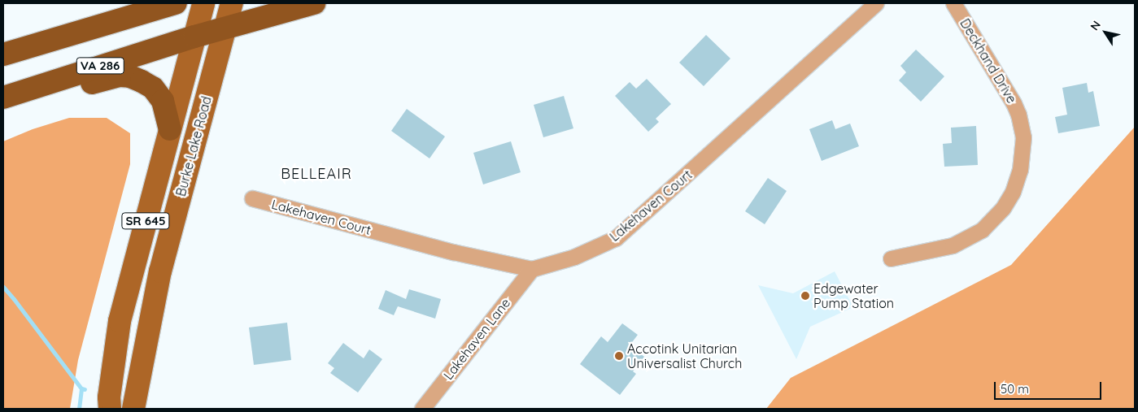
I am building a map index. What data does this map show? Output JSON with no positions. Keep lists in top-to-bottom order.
{
  "streets": {
    "highway": ["VA 286"],
    "main road": ["Burke Lake Road", "SR 645"],
    "street": ["Deckhand Drive", "Lakehaven Court", "Lakehaven Lane"]
  },
  "crossings": [
    ["VA 286", "Burke Lake Road"],
    ["Lakehaven Court", "Lakehaven Lane"]
  ],
  "districts": ["BELLEAIR"],
  "places": ["Edgewater Pump Station", "Accotink Unitarian Universalist Church"],
  "scale_bar": "50 m",
  "north": "top left"
}
